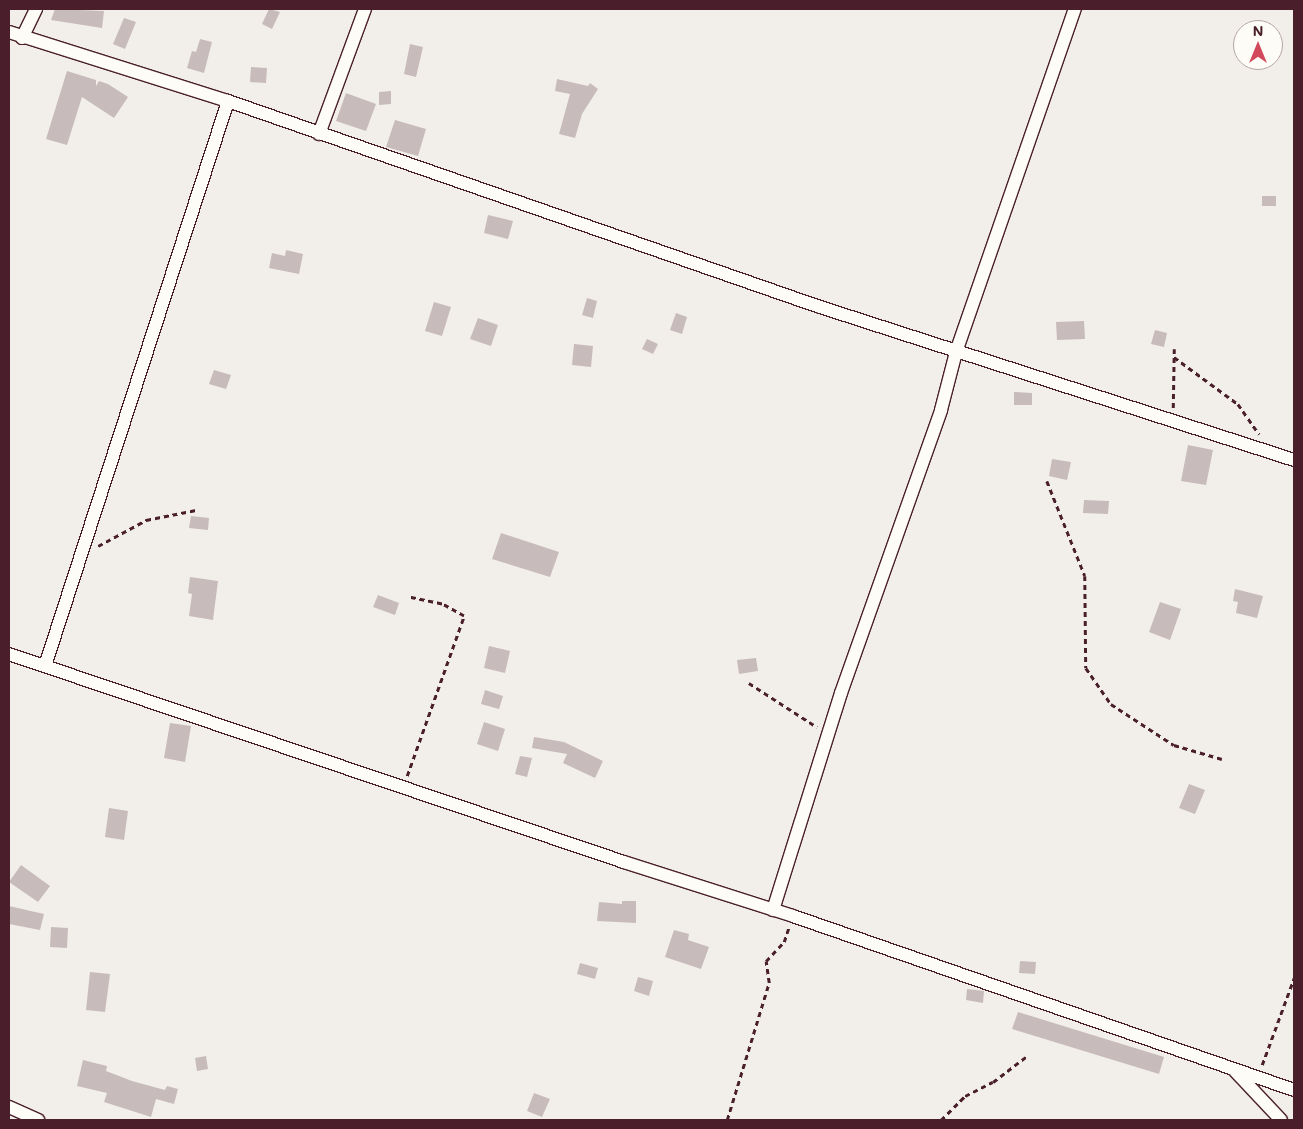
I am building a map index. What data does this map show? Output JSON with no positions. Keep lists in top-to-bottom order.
{
  "north": "top"
}
